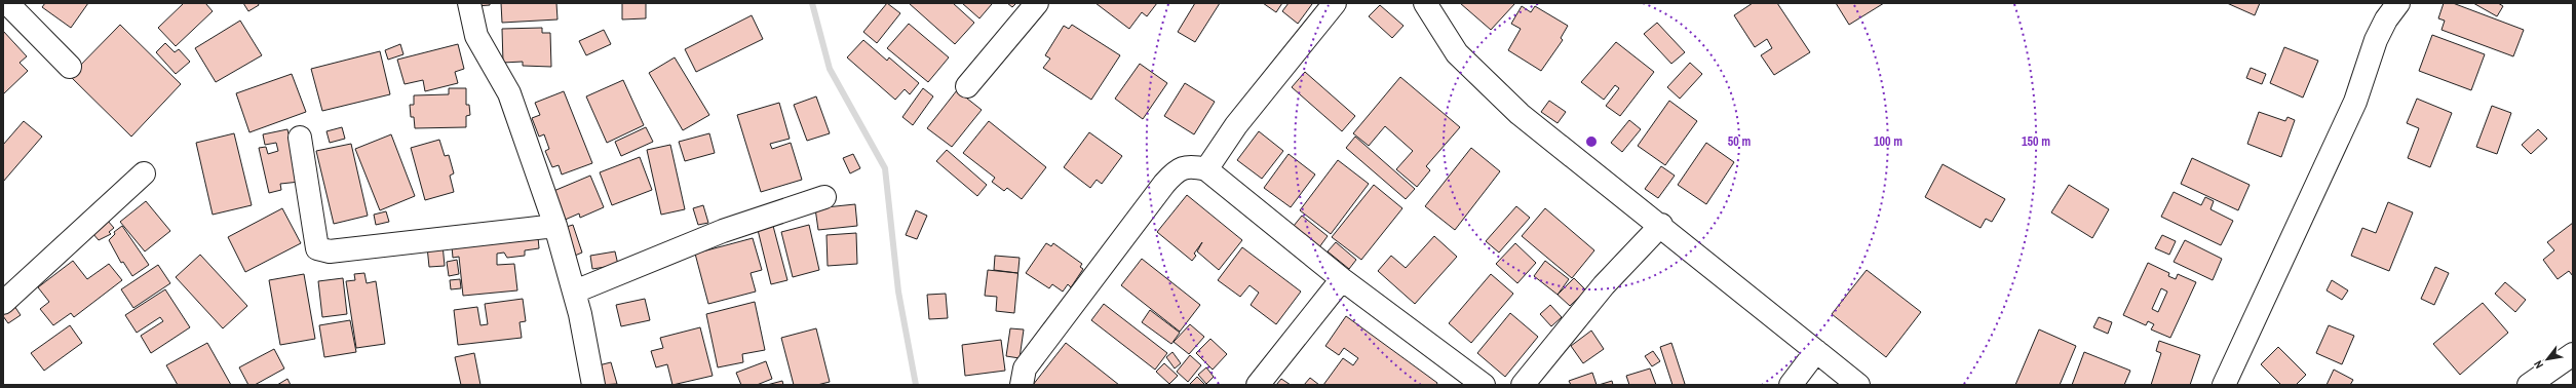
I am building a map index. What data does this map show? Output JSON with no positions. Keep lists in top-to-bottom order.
{
  "north": "bottom left",
  "rings": ["50 m", "100 m", "150 m"]
}
